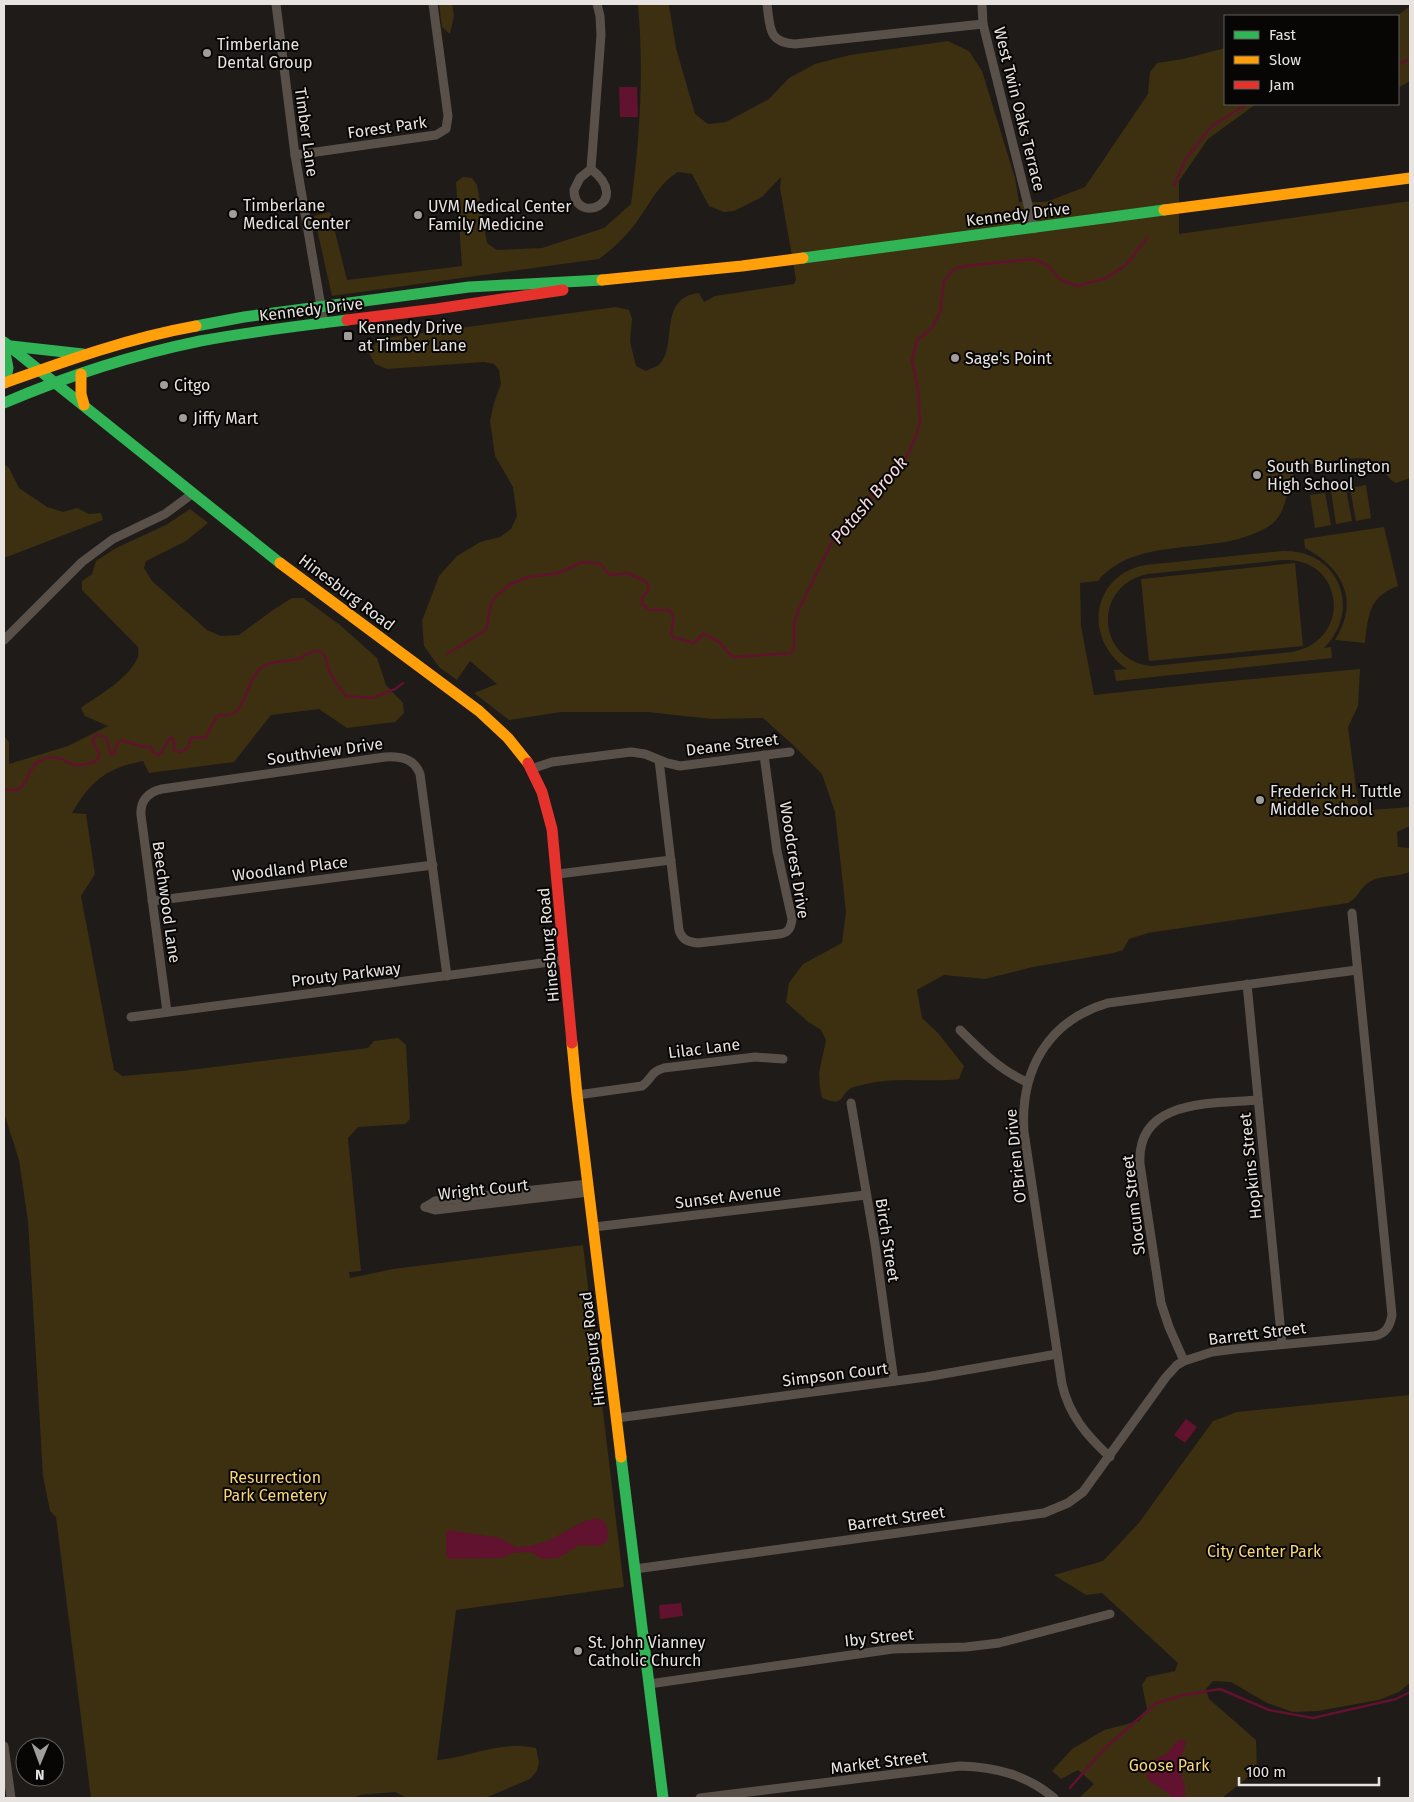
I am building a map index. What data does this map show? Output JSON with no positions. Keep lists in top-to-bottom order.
{
  "streets": {
    "main road": ["Kennedy Drive", "Hinesburg Road"],
    "street": [
      "West Twin Oaks Terrace",
      "Forest Park",
      "Timber Lane",
      "Deane Street",
      "Southview Drive",
      "Woodcrest Drive",
      "Woodland Place",
      "Beechwood Lane",
      "Prouty Parkway",
      "Lilac Lane",
      "O'Brien Drive",
      "Hopkins Street",
      "Wright Court",
      "Sunset Avenue",
      "Slocum Street",
      "Birch Street",
      "Barrett Street",
      "Simpson Court",
      "Iby Street",
      "Market Street"
    ]
  },
  "crossings": [
    ["West Twin Oaks Terrace", "Kennedy Drive"],
    ["Forest Park", "Timber Lane"],
    ["Timber Lane", "Kennedy Drive"],
    ["Kennedy Drive", "Hinesburg Road"],
    ["Hinesburg Road", "Deane Street"],
    ["Hinesburg Road", "Prouty Parkway"],
    ["Hinesburg Road", "Lilac Lane"],
    ["Hinesburg Road", "Wright Court"],
    ["Hinesburg Road", "Sunset Avenue"],
    ["Hinesburg Road", "Barrett Street"],
    ["Hinesburg Road", "Simpson Court"],
    ["Hinesburg Road", "Iby Street"],
    ["Deane Street", "Woodcrest Drive"],
    ["Southview Drive", "Woodland Place"],
    ["Southview Drive", "Beechwood Lane"],
    ["Southview Drive", "Prouty Parkway"],
    ["Woodland Place", "Beechwood Lane"],
    ["Beechwood Lane", "Prouty Parkway"],
    ["O'Brien Drive", "Hopkins Street"],
    ["O'Brien Drive", "Barrett Street"],
    ["O'Brien Drive", "Simpson Court"],
    ["Hopkins Street", "Slocum Street"],
    ["Hopkins Street", "Barrett Street"],
    ["Sunset Avenue", "Birch Street"],
    ["Slocum Street", "Barrett Street"],
    ["Birch Street", "Simpson Court"]
  ],
  "water": ["Potash Brook"],
  "parks": ["Resurrection Park Cemetery", "City Center Park", "Goose Park"],
  "places": {
    "other": [
      "Timberlane Dental Group",
      "Timberlane Medical Center",
      "UVM Medical Center Family Medicine",
      "Sage's Point",
      "Citgo",
      "Jiffy Mart",
      "South Burlington High School",
      "Frederick H. Tuttle Middle School",
      "St. John Vianney Catholic Church"
    ],
    "transit": ["Kennedy Drive at Timber Lane"]
  },
  "legend": ["Fast", "Slow", "Jam"],
  "scale_bar": "100 m",
  "north": "bottom"
}
